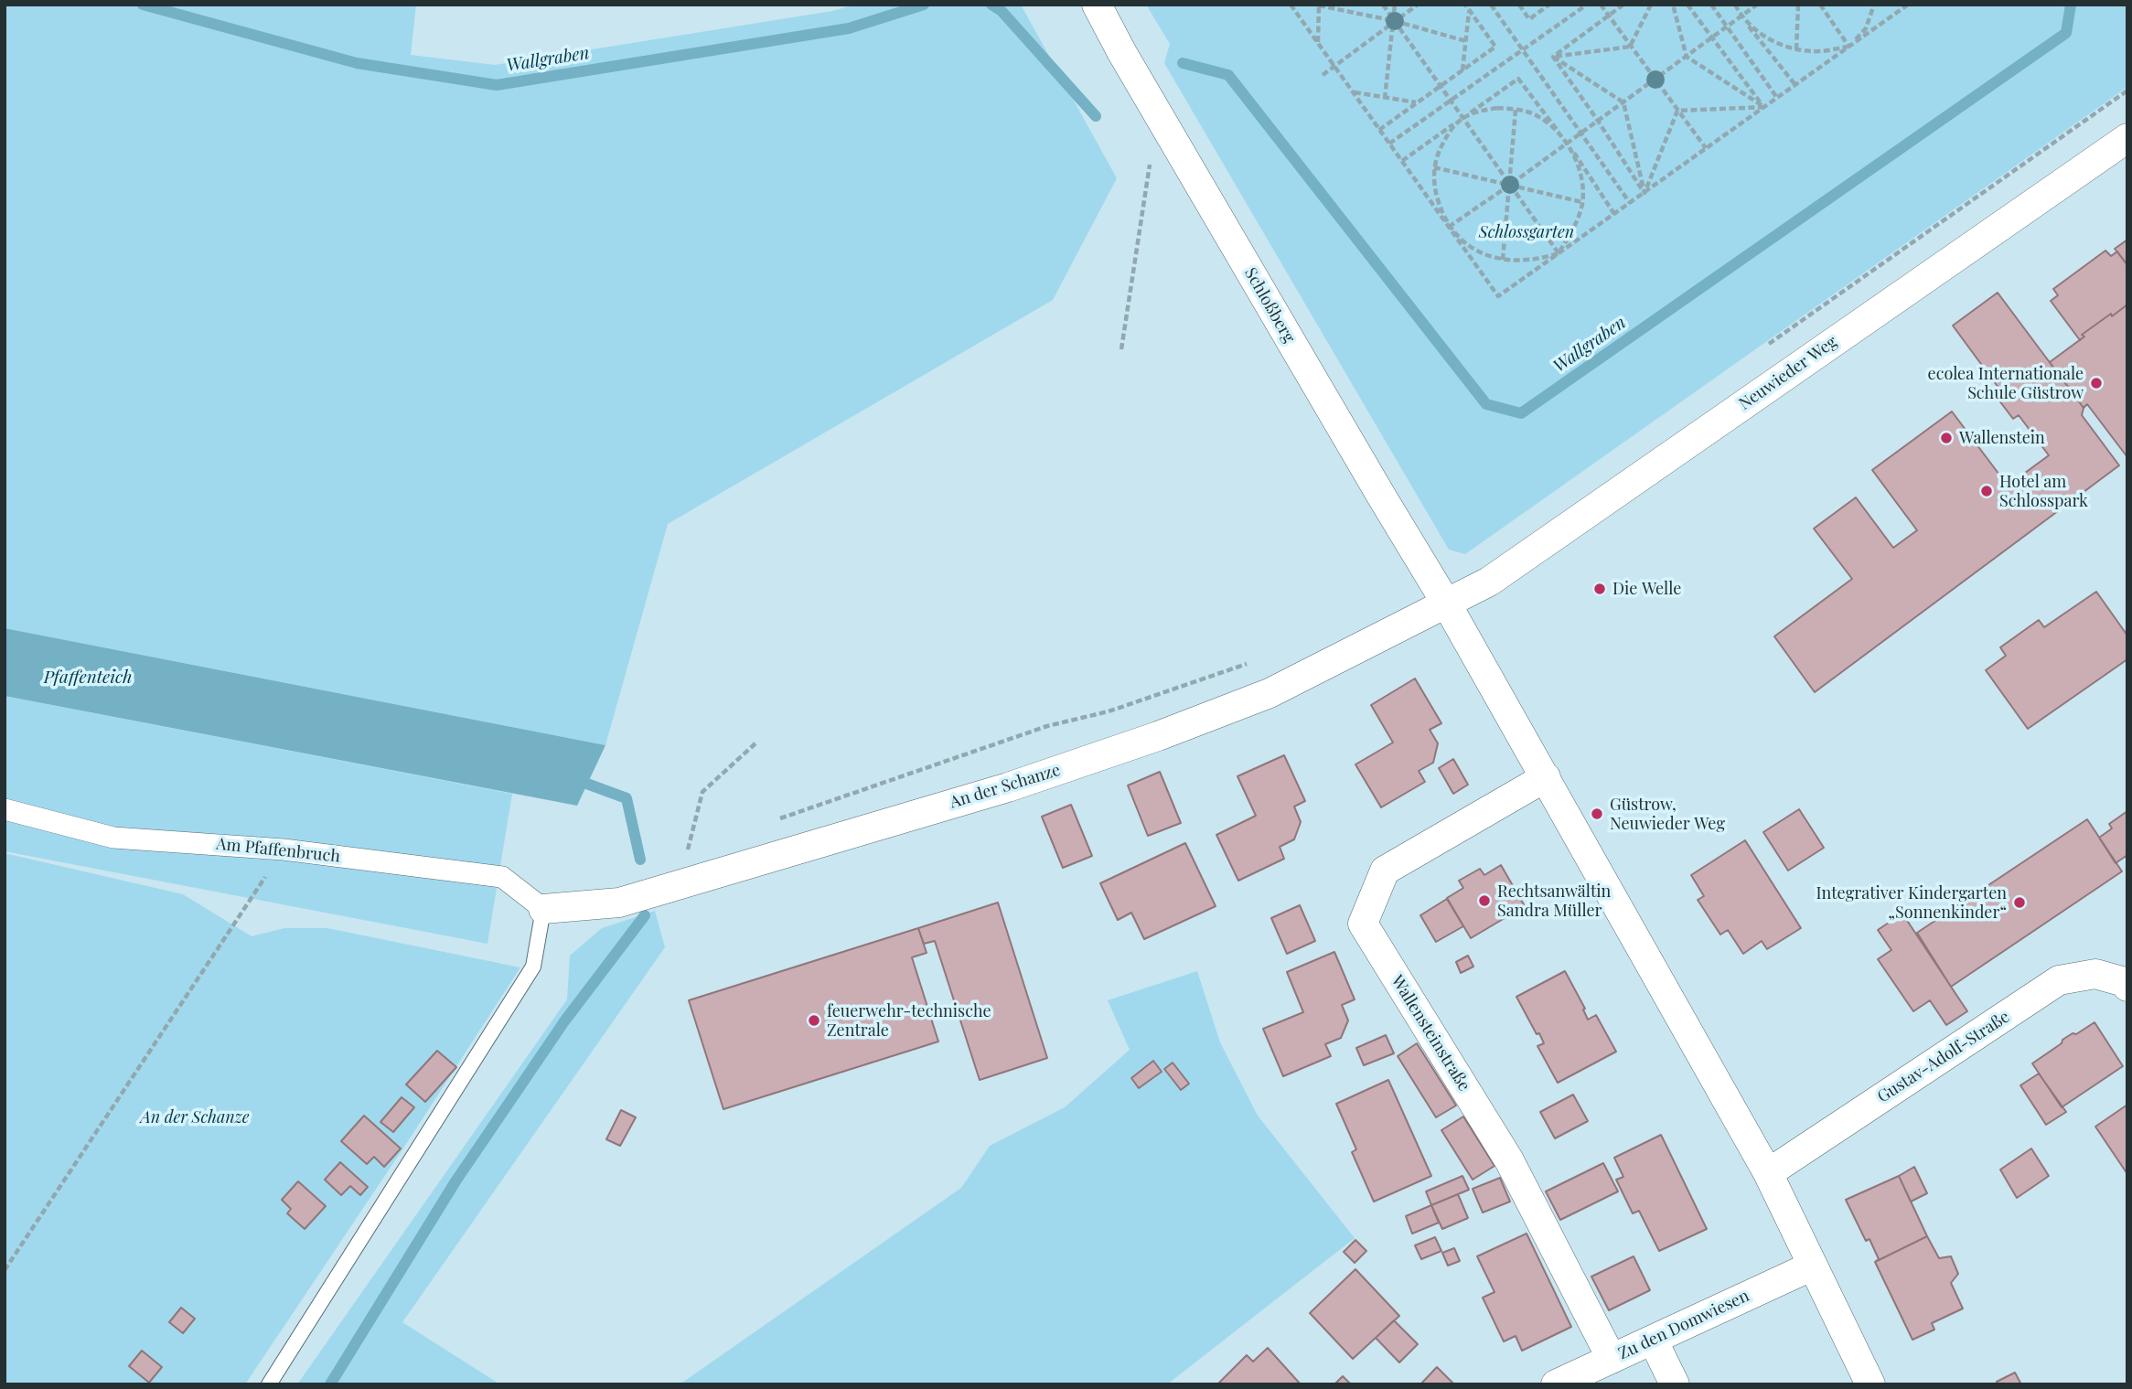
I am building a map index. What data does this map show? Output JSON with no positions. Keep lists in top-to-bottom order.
{
  "streets": {
    "street": [
      "Schloßberg",
      "Neuwieder Weg",
      "An der Schanze",
      "Am Pfaffenbruch",
      "Wallensteinstraße",
      "Gustav-Adolf-Straße",
      "Zu den Domwiesen"
    ]
  },
  "crossings": [
    ["Schloßberg", "Neuwieder Weg"],
    ["Schloßberg", "An der Schanze"],
    ["Neuwieder Weg", "An der Schanze"],
    ["An der Schanze", "Am Pfaffenbruch"],
    ["Wallensteinstraße", "Zu den Domwiesen"]
  ],
  "water": ["Wallgraben", "Pfaffenteich"],
  "parks": ["Schlossgarten", "An der Schanze"],
  "places": [
    "ecolea Internationale Schule Güstrow",
    "Wallenstein",
    "Hotel am Schlosspark",
    "Die Welle",
    "Güstrow, Neuwieder Weg",
    "Rechtsanwältin Sandra Müller",
    "Integrativer Kindergarten „Sonnenkinder“",
    "feuerwehr-technische Zentrale"
  ]
}
